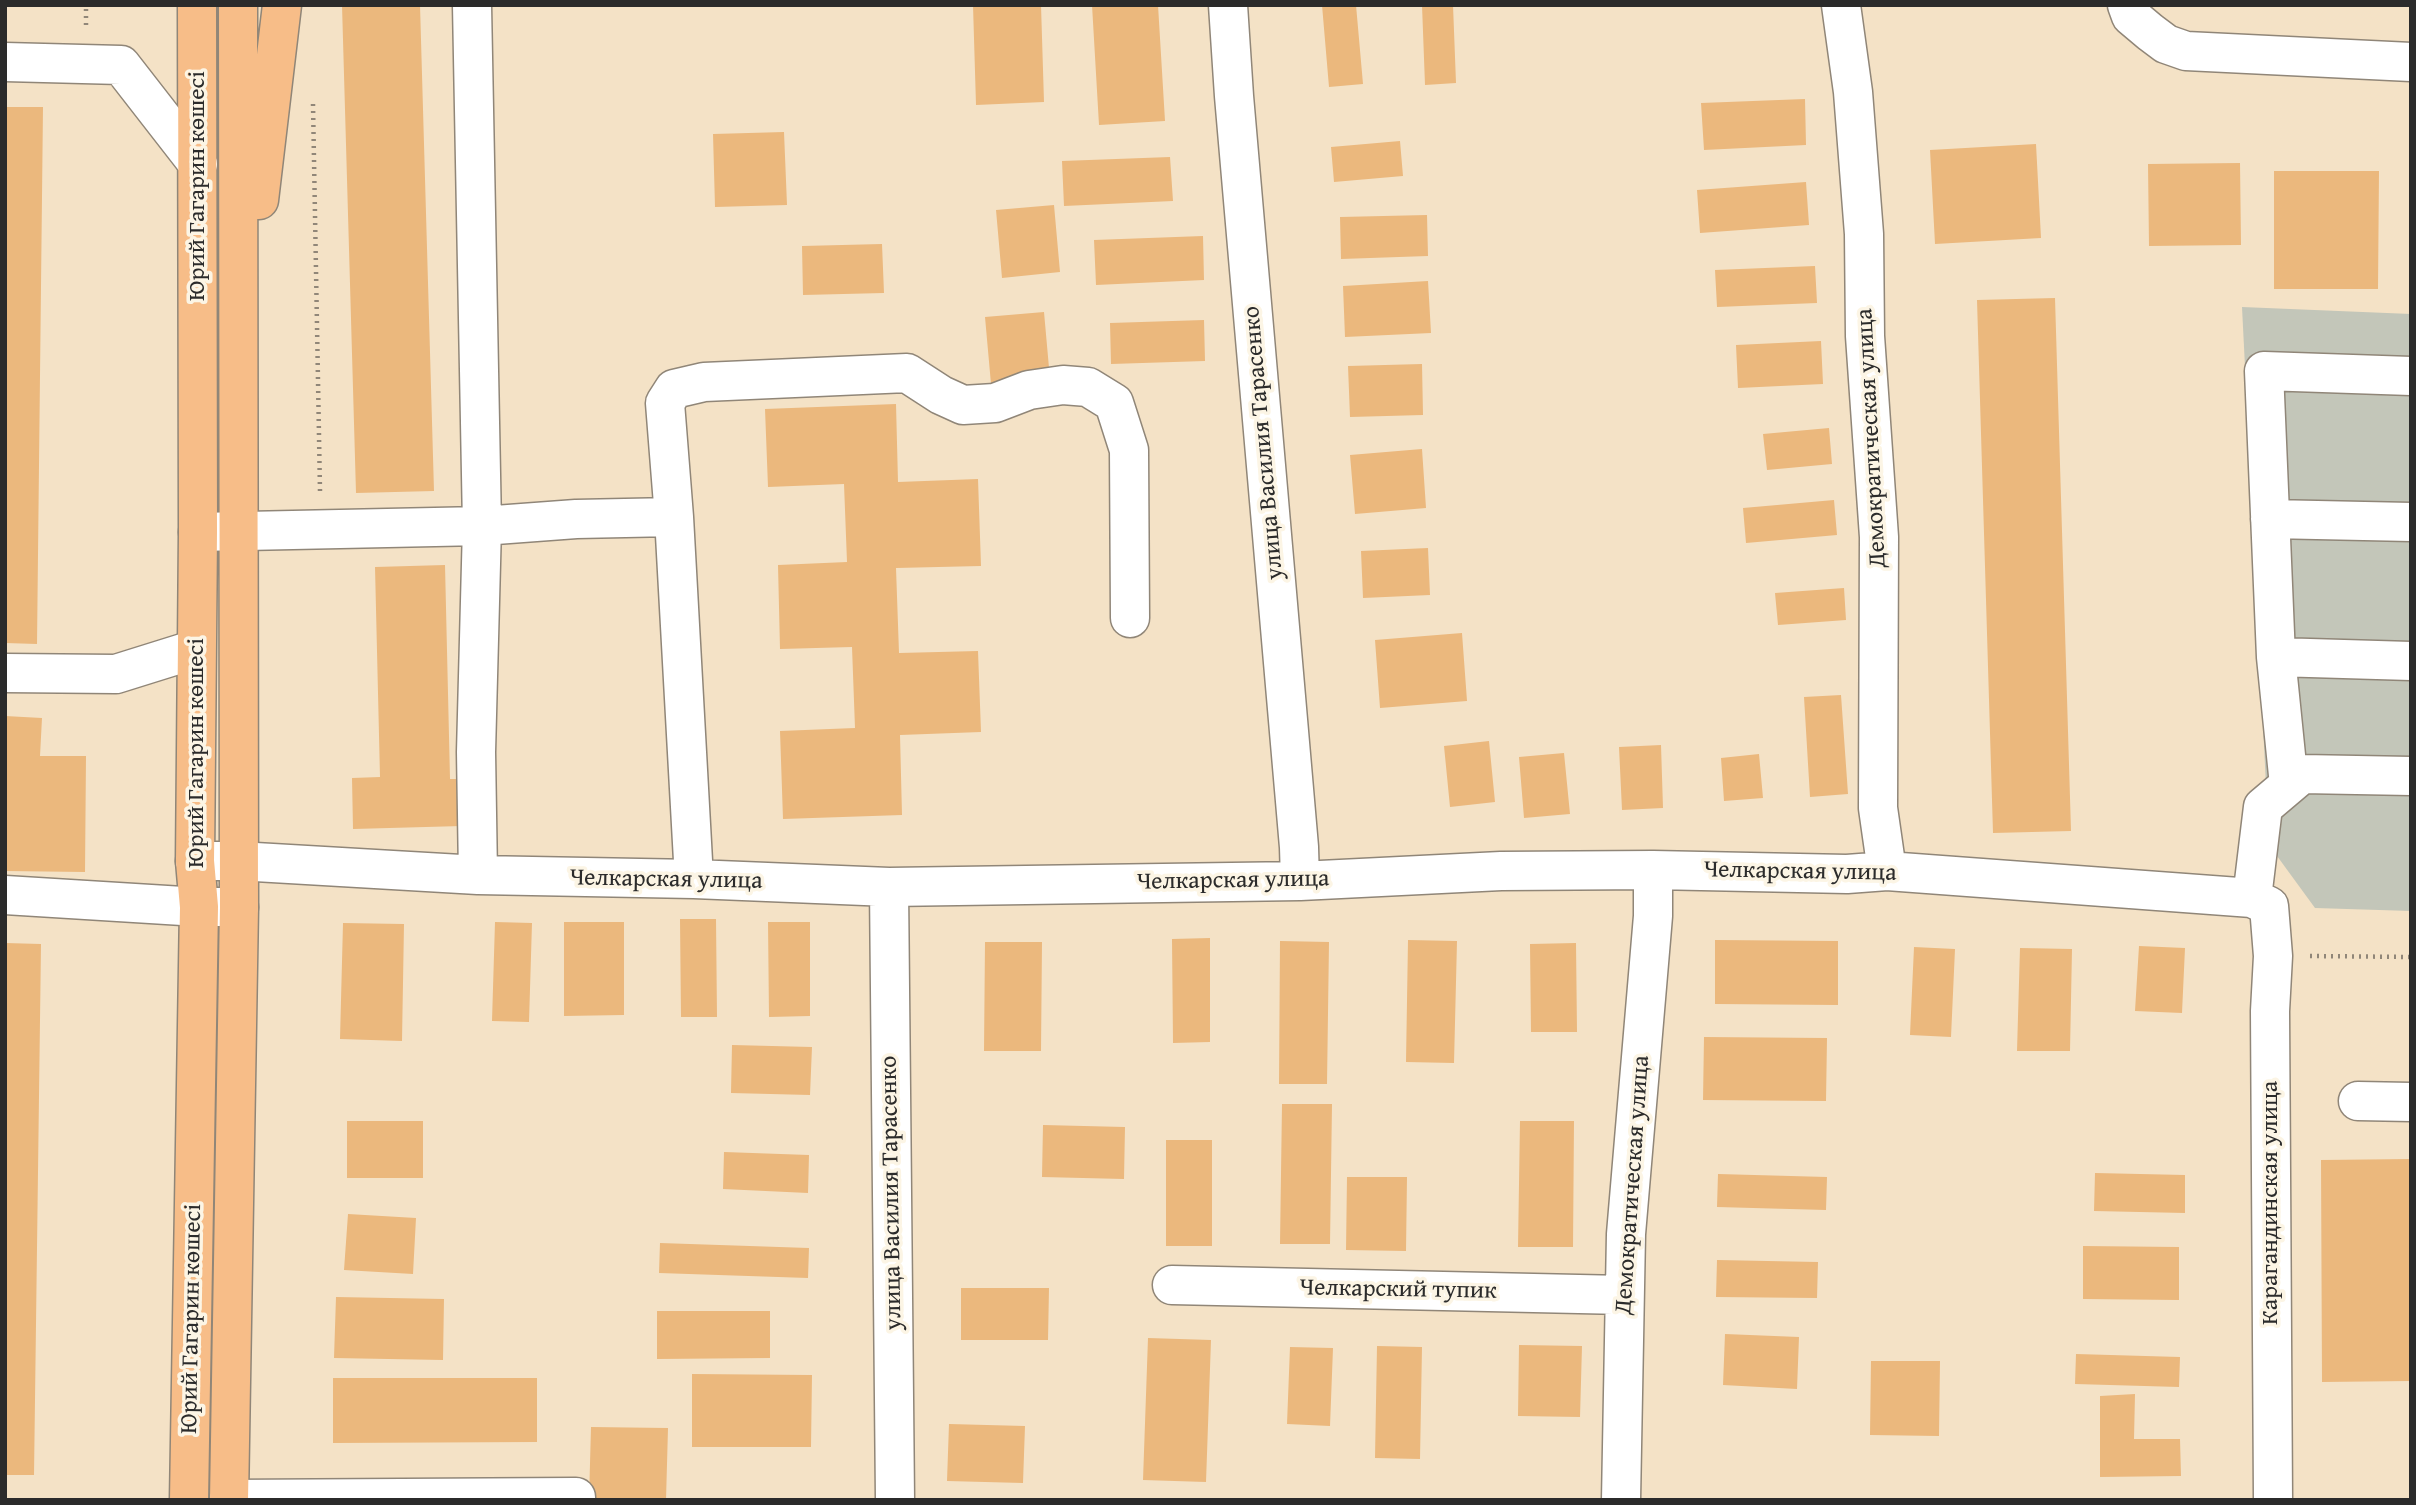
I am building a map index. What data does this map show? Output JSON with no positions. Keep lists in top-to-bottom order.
{
  "streets": {
    "main road": ["Юрий Гагарин көшесі"],
    "street": [
      "Демократическая улица",
      "улица Василия Тарасенко",
      "Челкарская улица",
      "Карагандинская улица",
      "Челкарский тупик"
    ]
  },
  "crossings": [
    ["Юрий Гагарин көшесі", "Челкарская улица"],
    ["Демократическая улица", "Челкарская улица"],
    ["Демократическая улица", "Челкарский тупик"],
    ["улица Василия Тарасенко", "Челкарская улица"],
    ["Челкарская улица", "Карагандинская улица"]
  ]
}
